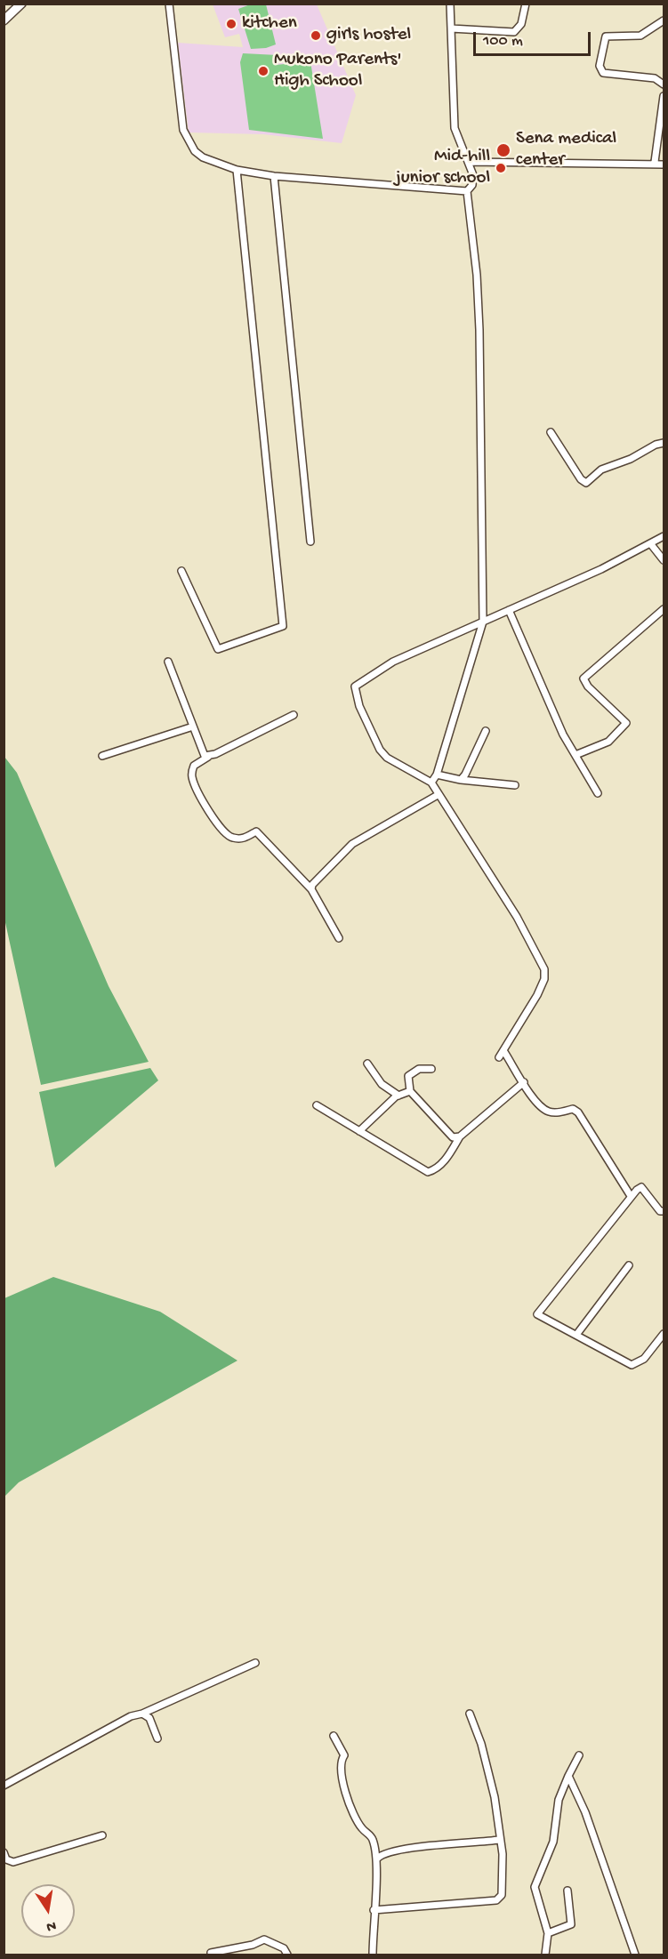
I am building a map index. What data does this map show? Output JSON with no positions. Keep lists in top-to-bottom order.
{
  "places": [
    "kitchen",
    "girls hostel",
    "Mukono Parents' High School",
    "Sena medical center",
    "Mid-hill junior school"
  ],
  "scale_bar": "100 m",
  "north": "bottom"
}
